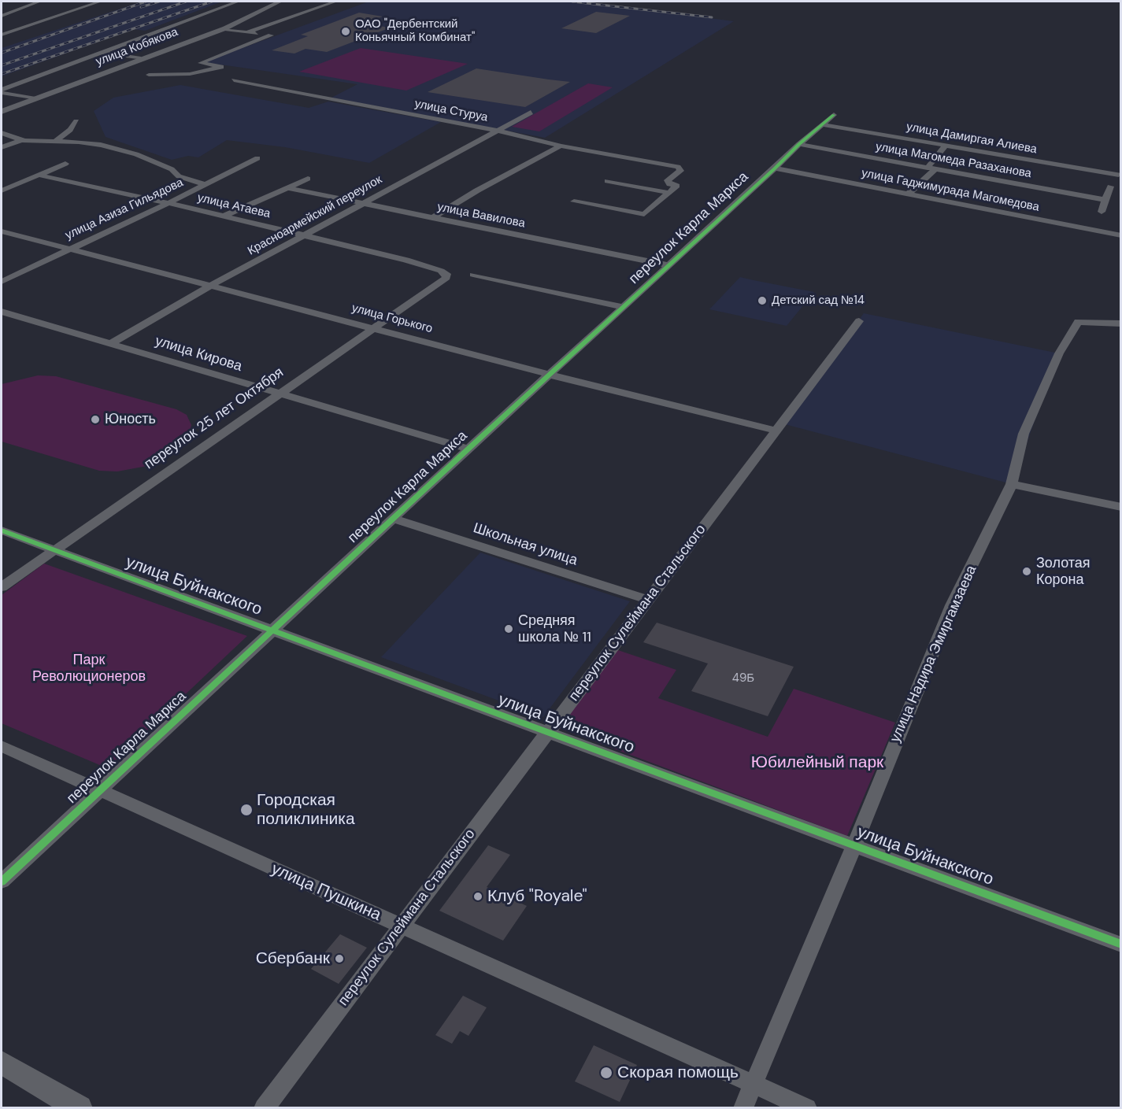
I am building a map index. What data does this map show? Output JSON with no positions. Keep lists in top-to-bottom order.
{
  "streets": {
    "street": [
      "улица Кобякова",
      "улица Стуруа",
      "улица Дамиргая Алиева",
      "улица Магомеда Разаханова",
      "улица Гаджимурада Магомедова",
      "улица Атаева",
      "улица Азиза Гильядова",
      "Красноармейский переулок",
      "улица Вавилова",
      "переулок Карла Маркса",
      "улица Горького",
      "улица Кирова",
      "переулок 25 лет Октября",
      "Школьная улица",
      "улица Буйнакского",
      "переулок Сулеймана Стальского",
      "улица Надира Эмиргамзаева",
      "улица Пушкина"
    ]
  },
  "crossings": [
    ["улица Стуруа", "Красноармейский переулок"],
    ["улица Дамиргая Алиева", "переулок Карла Маркса"],
    ["улица Магомеда Разаханова", "переулок Карла Маркса"],
    ["улица Гаджимурада Магомедова", "переулок Карла Маркса"],
    ["улица Атаева", "улица Азиза Гильядова"],
    ["улица Атаева", "Красноармейский переулок"],
    ["улица Атаева", "переулок 25 лет Октября"],
    ["улица Азиза Гильядова", "улица Горького"],
    ["Красноармейский переулок", "улица Вавилова"],
    ["Красноармейский переулок", "улица Горького"],
    ["Красноармейский переулок", "улица Кирова"],
    ["улица Вавилова", "переулок Карла Маркса"],
    ["переулок Карла Маркса", "улица Горького"],
    ["переулок Карла Маркса", "улица Кирова"],
    ["переулок Карла Маркса", "Школьная улица"],
    ["переулок Карла Маркса", "улица Буйнакского"],
    ["переулок Карла Маркса", "улица Пушкина"],
    ["улица Горького", "переулок 25 лет Октября"],
    ["улица Горького", "переулок Сулеймана Стальского"],
    ["улица Кирова", "переулок 25 лет Октября"],
    ["переулок 25 лет Октября", "улица Буйнакского"],
    ["Школьная улица", "переулок Сулеймана Стальского"],
    ["улица Буйнакского", "переулок Сулеймана Стальского"],
    ["улица Буйнакского", "улица Надира Эмиргамзаева"],
    ["переулок Сулеймана Стальского", "улица Пушкина"],
    ["улица Надира Эмиргамзаева", "улица Пушкина"]
  ],
  "parks": ["Парк Революционеров", "Юбилейный парк"],
  "places": [
    "ОАО \"Дербентский Коньячный Комбинат\"",
    "Детский сад №14",
    "Юность",
    "Золотая Корона",
    "Средняя школа № 11",
    "Городская поликлиника",
    "Клуб \"Royale\"",
    "Сбербанк",
    "Скорая помощь"
  ],
  "house_numbers": ["49Б"]
}
